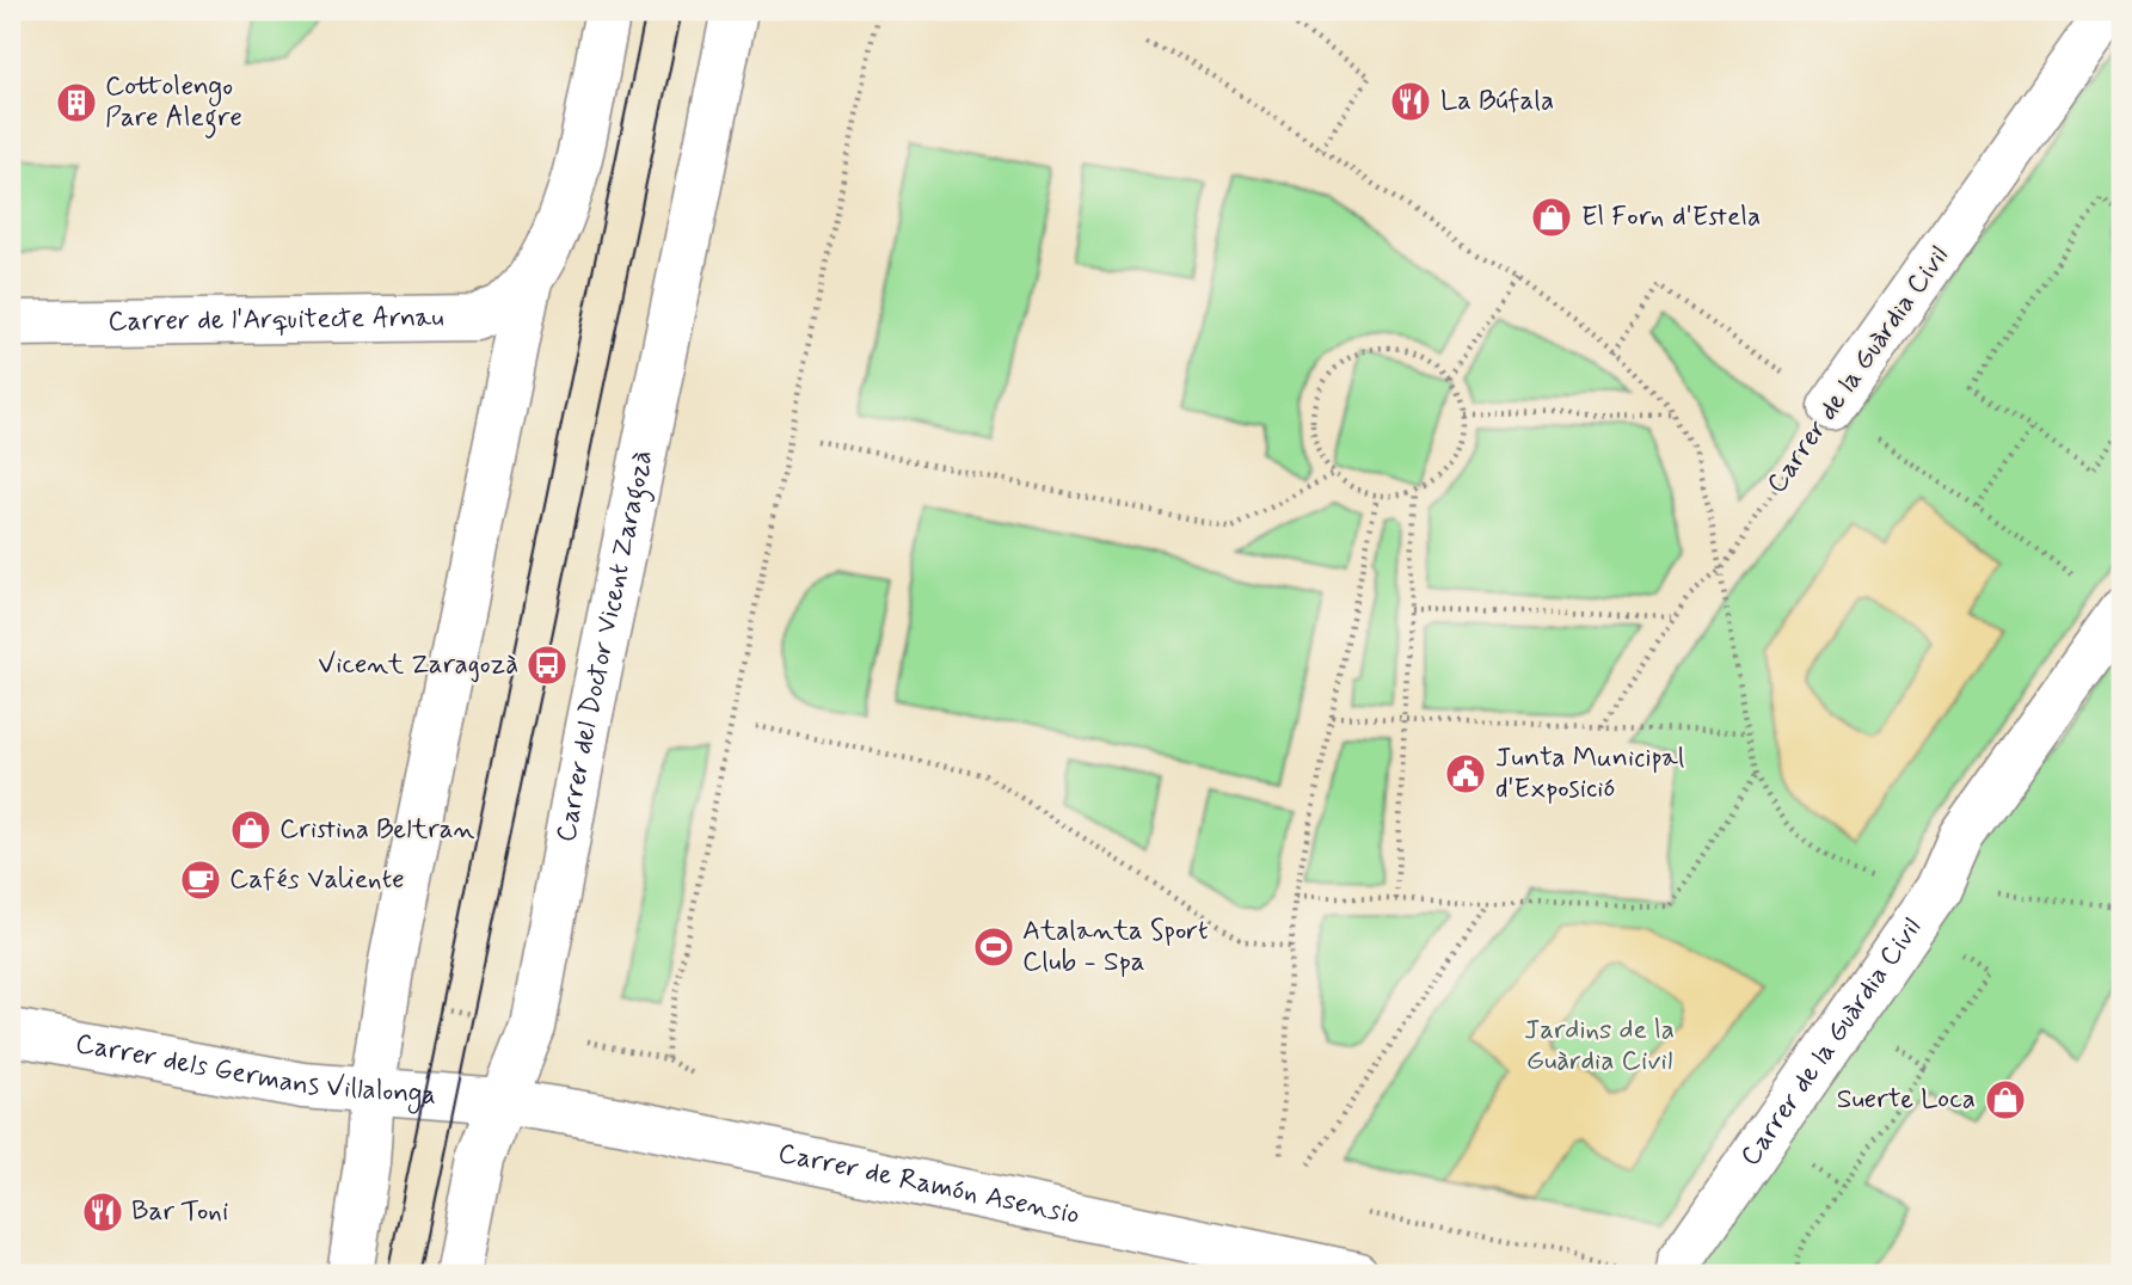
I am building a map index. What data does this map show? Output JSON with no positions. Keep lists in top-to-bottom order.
{
  "streets": {
    "street": [
      "Carrer de l'Arquitecte Arnau",
      "Carrer de la Guàrdia Civil",
      "Carrer del Doctor Vicent Zaragozà",
      "Carrer dels Germans Villalonga",
      "Carrer de Ramón Asensio"
    ]
  },
  "crossings": [
    ["Carrer del Doctor Vicent Zaragozà", "Carrer dels Germans Villalonga"],
    ["Carrer del Doctor Vicent Zaragozà", "Carrer de Ramón Asensio"],
    ["Carrer dels Germans Villalonga", "Carrer de Ramón Asensio"]
  ],
  "parks": ["Jardins de la Guàrdia Civil"],
  "places": {
    "restaurant": ["La Búfala", "Bar Toni"],
    "building": ["Cottolengo Pare Alegre"],
    "shop": ["El Forn d'Estela", "Cristina Beltran", "Suerte Loca"],
    "bus stop": ["Vicent Zaragozà"],
    "public building": ["Junta Municipal d'Exposició"],
    "cafe": ["Cafés Valiente"],
    "sports": ["Atalanta Sport Club - Spa"]
  }
}
